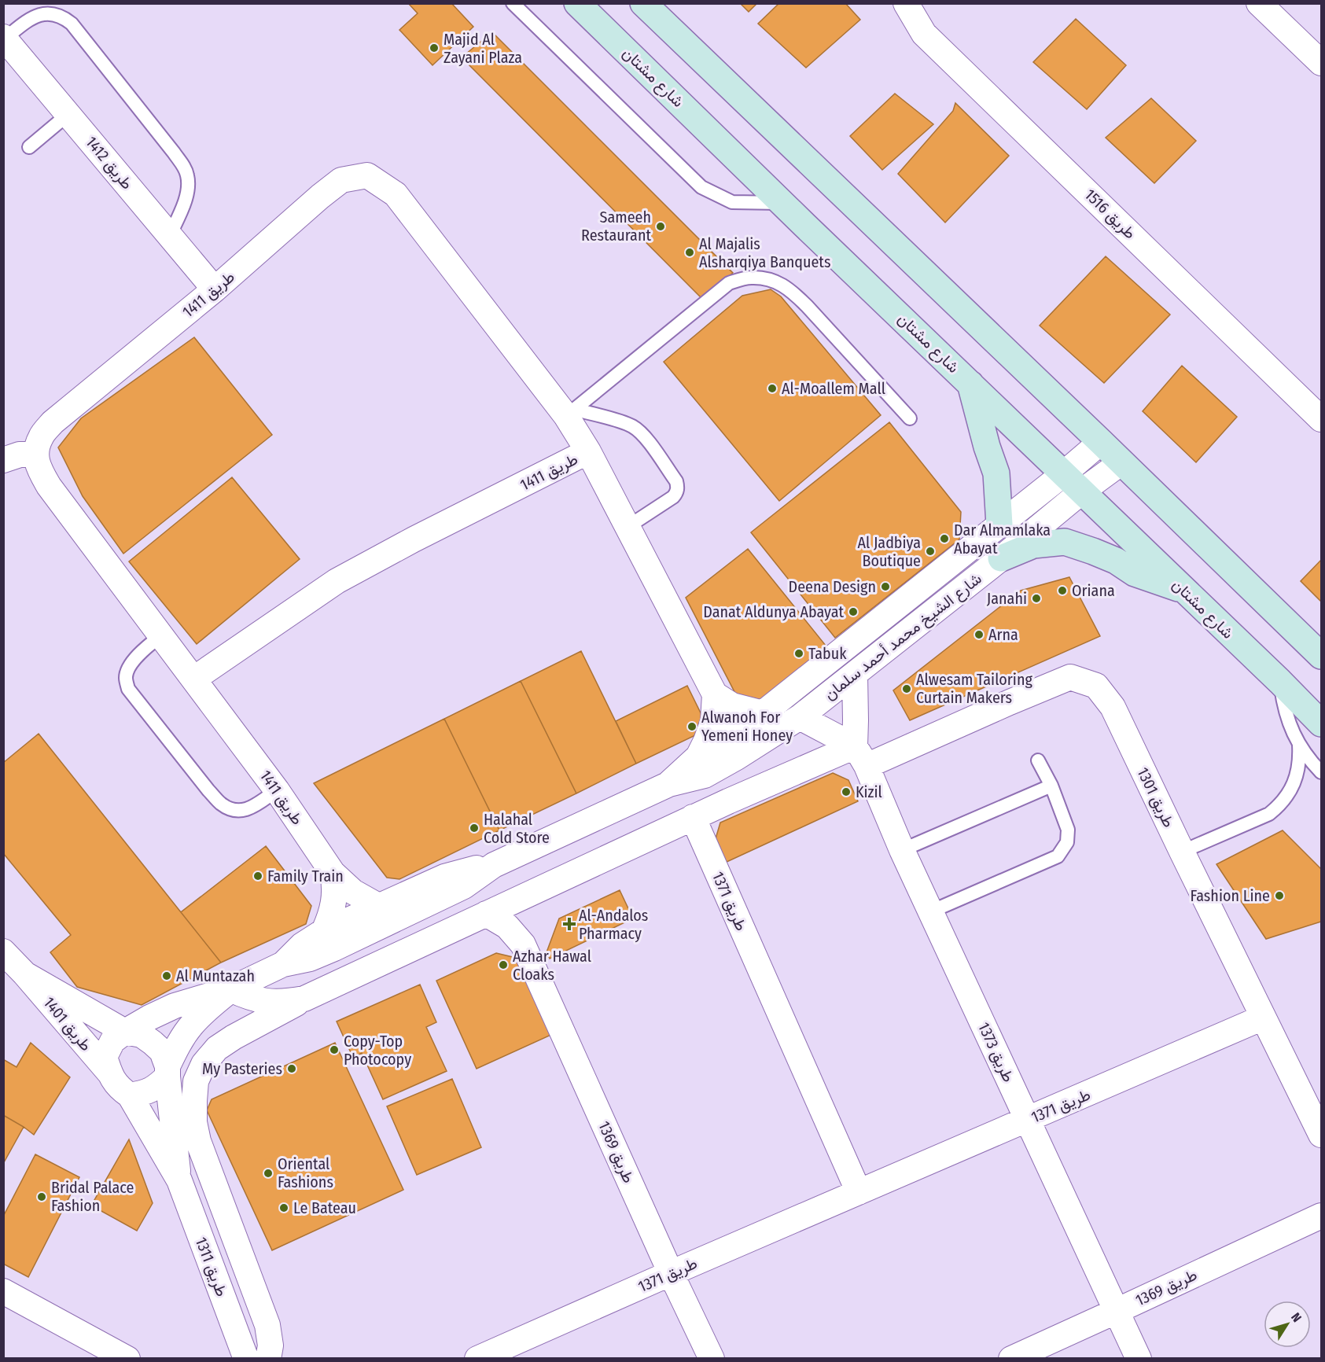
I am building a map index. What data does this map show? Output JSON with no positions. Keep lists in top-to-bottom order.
{
  "streets": {
    "street": [
      "شارع مشتان",
      "طريق 1412",
      "طريق 1516",
      "طريق 1411",
      "شارع الشيخ محمد أحمد سلمان",
      "طريق 1301",
      "طريق 1371",
      "طريق 1401",
      "طريق 1373",
      "طريق 1369",
      "طريق 1311"
    ]
  },
  "crossings": [
    ["شارع مشتان", "شارع الشيخ محمد أحمد سلمان"],
    ["طريق 1412", "طريق 1411"],
    ["طريق 1411", "شارع الشيخ محمد أحمد سلمان"],
    ["شارع الشيخ محمد أحمد سلمان", "طريق 1401"],
    ["شارع الشيخ محمد أحمد سلمان", "طريق 1311"],
    ["طريق 1301", "طريق 1371"],
    ["طريق 1301", "طريق 1373"],
    ["طريق 1301", "طريق 1369"],
    ["طريق 1371", "طريق 1373"],
    ["طريق 1371", "طريق 1369"],
    ["طريق 1401", "طريق 1311"],
    ["طريق 1373", "طريق 1369"]
  ],
  "places": {
    "other": [
      "Majid Al Zayani Plaza",
      "Sameeh Restaurant",
      "Al Majalis Alsharqiya Banquets",
      "Al-Moallem Mall",
      "Dar Almamlaka Abayat",
      "Al Jadbiya Boutique",
      "Deena Design",
      "Oriana",
      "Janahi",
      "Danat Aldunya Abayat",
      "Arna",
      "Tabuk",
      "Alwesam Tailoring Curtain Makers",
      "Alwanoh For Yemeni Honey",
      "Kizil",
      "Halahal Cold Store",
      "Family Train",
      "Fashion Line",
      "Azhar Hawal Cloaks",
      "Al Muntazah",
      "Copy-Top Photocopy",
      "My Pasteries",
      "Oriental Fashions",
      "Bridal Palace Fashion",
      "Le Bateau"
    ],
    "health": ["Al-Andalos Pharmacy"]
  },
  "north": "top right"
}
